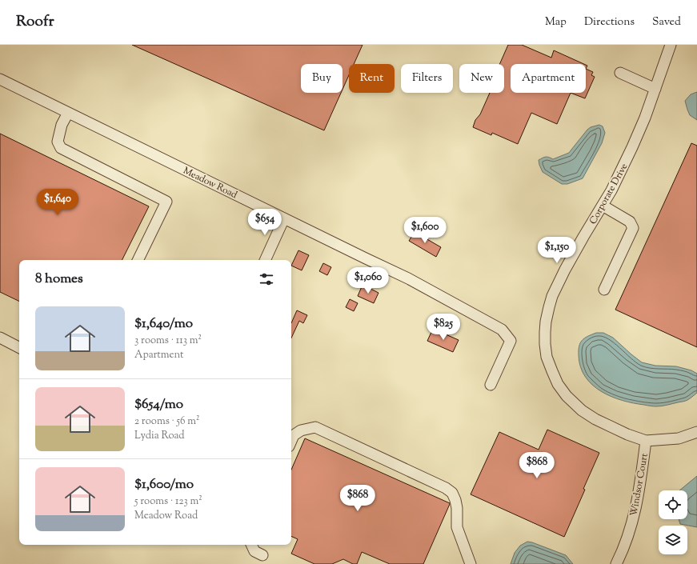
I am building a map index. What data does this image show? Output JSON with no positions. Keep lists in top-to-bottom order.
{
  "streets": {
    "street": ["Meadow Road", "Corporate Drive", "Windsor Court"]
  },
  "crossings": [
    ["Corporate Drive", "Windsor Court"]
  ],
  "page": {
    "header": "Roofr",
    "nav": ["Map", "Directions", "Saved"],
    "chip": [
      "Buy",
      "Rent",
      "Filters",
      "New",
      "Apartment"
    ],
    "price": [
      "$1,640",
      "$654",
      "$1,600",
      "$1,150",
      "$1,060",
      "$825",
      "$868",
      "$868"
    ],
    "heading": "8 homes",
    "list": [
      {
        "name": "$1,640/mo",
        "note": "3 rooms · 113 m² · Apartment"
      },
      {
        "name": "$654/mo",
        "note": "2 rooms · 56 m² · Lydia Road"
      },
      {
        "name": "$1,600/mo",
        "note": "5 rooms · 123 m² · Meadow Road"
      }
    ]
  }
}
